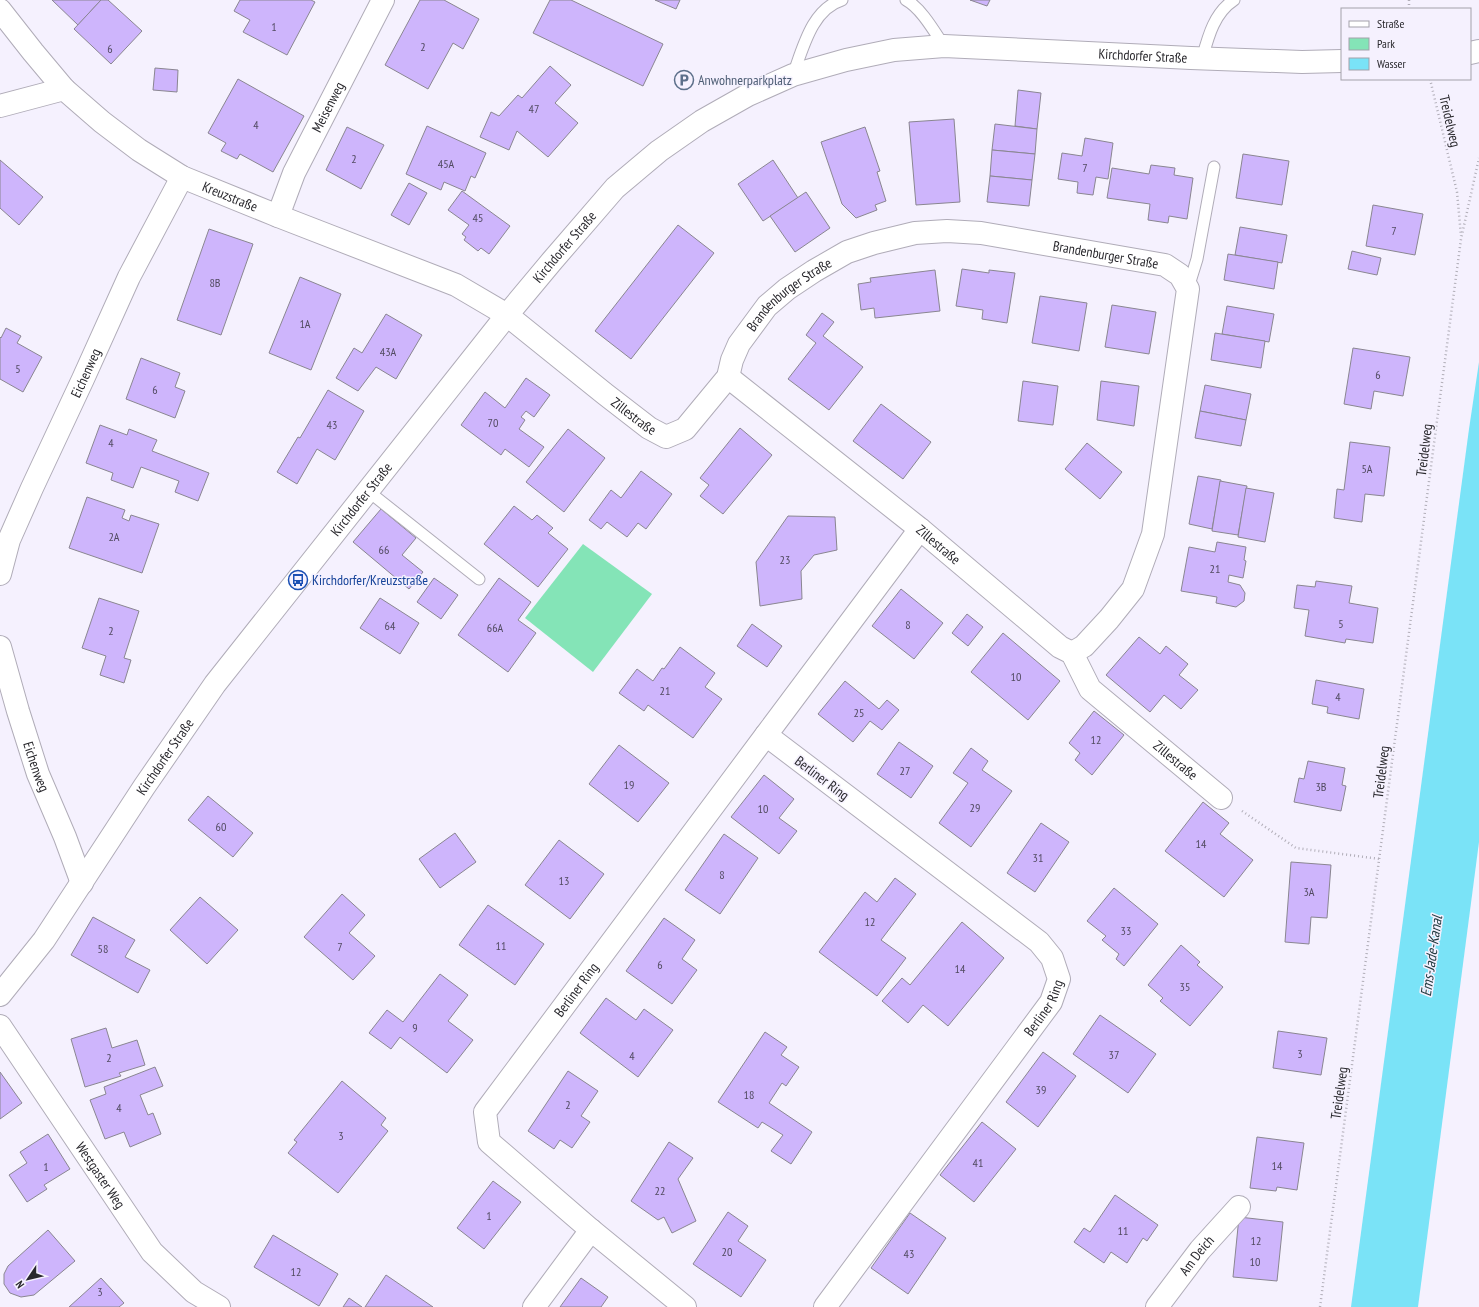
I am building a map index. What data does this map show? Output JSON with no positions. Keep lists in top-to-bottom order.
{
  "streets": {
    "street": [
      "Kirchdorfer Straße",
      "Meisenweg",
      "Kreuzstraße",
      "Brandenburger Straße",
      "Eichenweg",
      "Zillestraße",
      "Berliner Ring",
      "Westgaster Weg",
      "Am Deich"
    ],
    "path": ["Treidelweg"]
  },
  "crossings": [
    ["Kirchdorfer Straße", "Kreuzstraße"],
    ["Kirchdorfer Straße", "Eichenweg"],
    ["Kirchdorfer Straße", "Zillestraße"],
    ["Meisenweg", "Kreuzstraße"],
    ["Kreuzstraße", "Eichenweg"],
    ["Kreuzstraße", "Zillestraße"],
    ["Brandenburger Straße", "Zillestraße"],
    ["Zillestraße", "Berliner Ring"]
  ],
  "water": ["Ems-Jade-Kanal"],
  "places": {
    "parking": ["Anwohnerparkplatz"],
    "bus stop": ["Kirchdorfer/Kreuzstraße"]
  },
  "house_numbers": [
    "1",
    "2",
    "6",
    "47",
    "4",
    "2",
    "45A",
    "7",
    "45",
    "7",
    "8B",
    "1A",
    "43A",
    "5",
    "6",
    "6",
    "70",
    "43",
    "4",
    "5A",
    "2A",
    "66",
    "23",
    "21",
    "5",
    "8",
    "64",
    "66A",
    "2",
    "10",
    "21",
    "4",
    "25",
    "12",
    "27",
    "19",
    "3B",
    "29",
    "10",
    "60",
    "14",
    "31",
    "8",
    "13",
    "3A",
    "12",
    "33",
    "11",
    "7",
    "58",
    "6",
    "14",
    "35",
    "9",
    "3",
    "37",
    "4",
    "2",
    "39",
    "18",
    "2",
    "4",
    "3",
    "41",
    "14",
    "1",
    "22",
    "1",
    "11",
    "12",
    "20",
    "43",
    "10",
    "12",
    "3"
  ],
  "legend": ["Straße", "Park", "Wasser"],
  "north": "bottom left"
}
